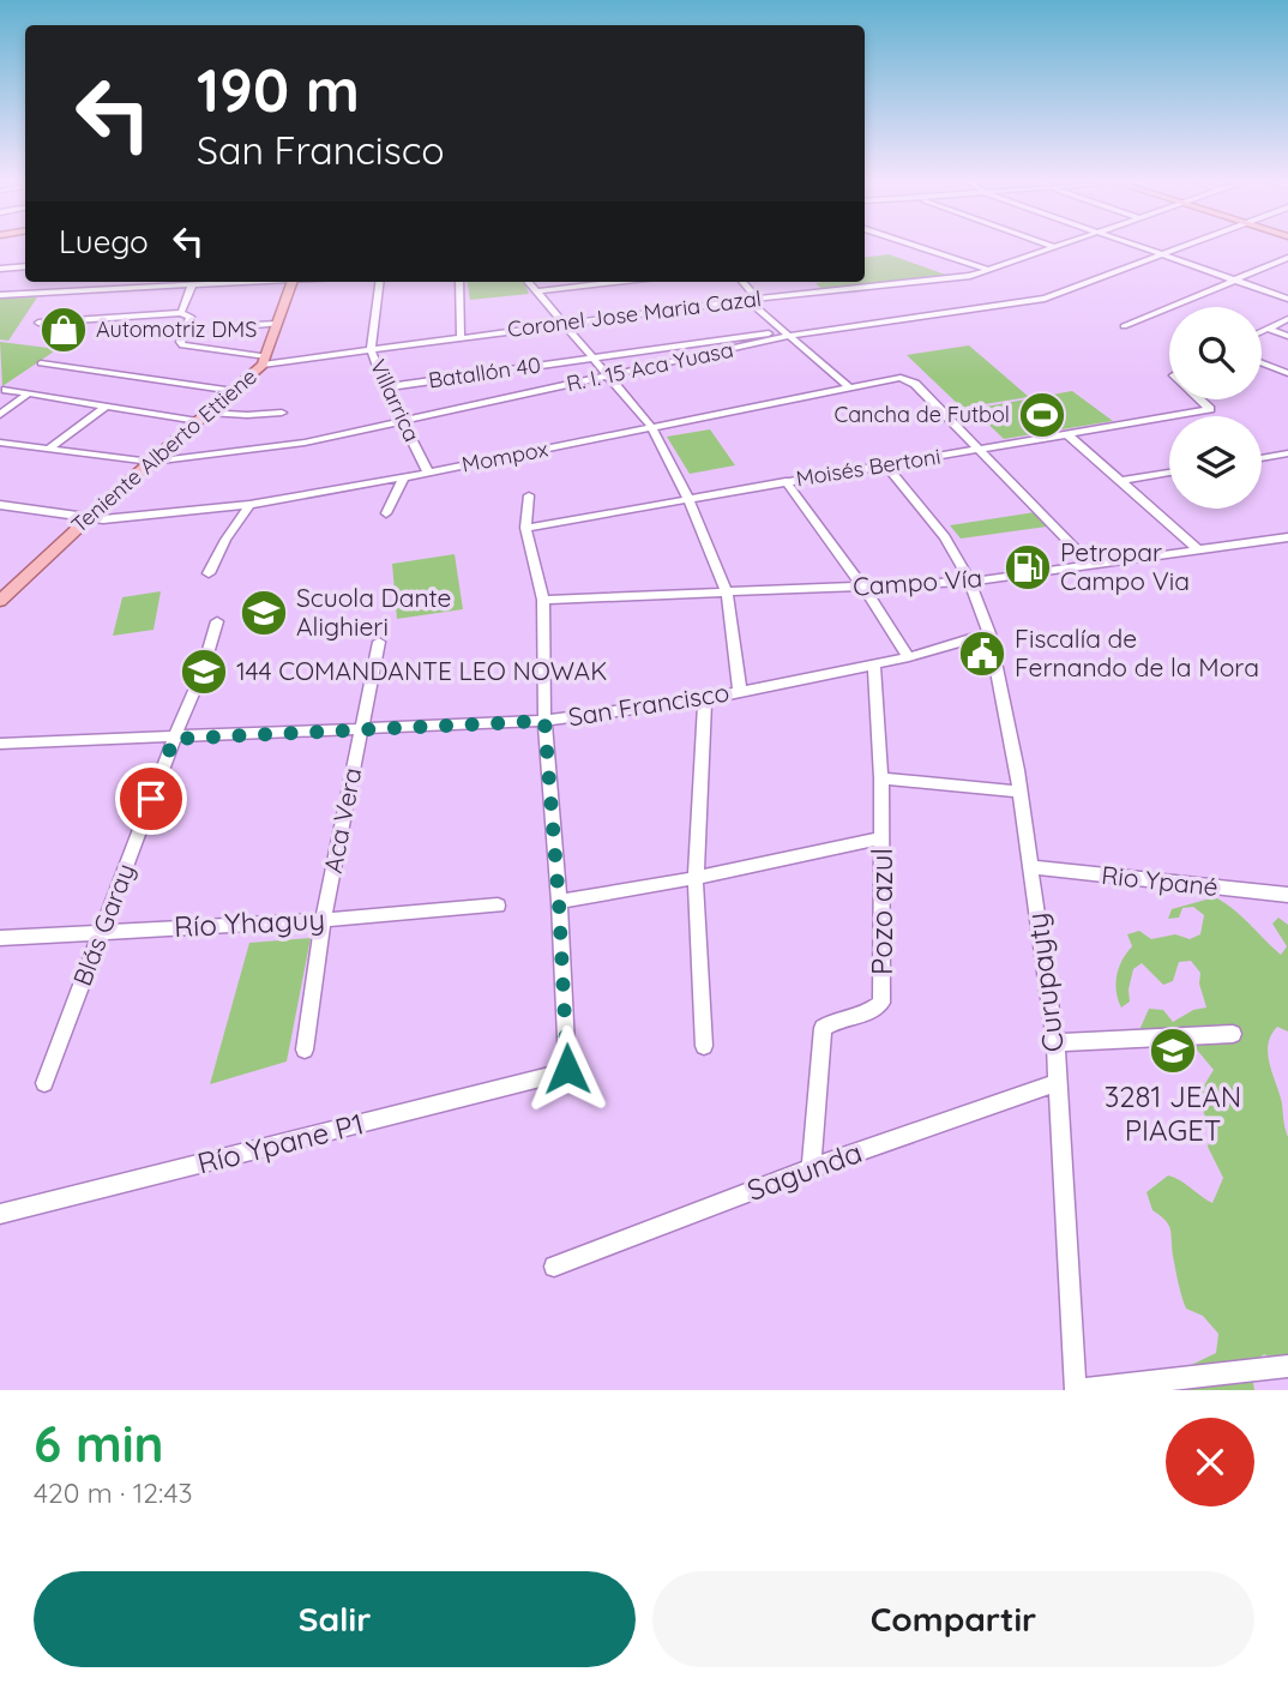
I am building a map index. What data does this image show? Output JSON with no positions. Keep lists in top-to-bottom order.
{
  "streets": {
    "main road": ["Teniente Alberto Ettiene"],
    "street": [
      "Coronel Jose Maria Cazal",
      "R. I. 15 Aca Yuasa",
      "Batallón 40",
      "Villarrica",
      "Mompox",
      "Moisés Bertoni",
      "Campo Vía",
      "San Francisco",
      "Aca Vera",
      "Rio Ypané",
      "Pozo azul",
      "Río Yhaguy",
      "Blás Garay",
      "Curupayty",
      "Río Ypane P1",
      "Sagunda"
    ]
  },
  "crossings": [
    ["Coronel Jose Maria Cazal", "Villarrica"],
    ["Coronel Jose Maria Cazal", "Teniente Alberto Ettiene"],
    ["R. I. 15 Aca Yuasa", "Batallón 40"],
    ["R. I. 15 Aca Yuasa", "Villarrica"],
    ["R. I. 15 Aca Yuasa", "Teniente Alberto Ettiene"],
    ["Batallón 40", "Villarrica"],
    ["Villarrica", "Mompox"],
    ["Teniente Alberto Ettiene", "Mompox"],
    ["Mompox", "Moisés Bertoni"],
    ["Moisés Bertoni", "Curupayty"],
    ["Campo Vía", "Curupayty"],
    ["San Francisco", "Aca Vera"],
    ["San Francisco", "Pozo azul"],
    ["San Francisco", "Blás Garay"],
    ["San Francisco", "Curupayty"],
    ["Aca Vera", "Río Yhaguy"],
    ["Rio Ypané", "Curupayty"],
    ["Pozo azul", "Sagunda"],
    ["Río Yhaguy", "Blás Garay"],
    ["Curupayty", "Sagunda"]
  ],
  "places": {
    "shop": ["Automotriz DMS"],
    "sports": ["Cancha de Futbol"],
    "fuel station": ["Petropar Campo Via"],
    "school or university": ["Scuola Dante Alighieri", "144 COMANDANTE LEO NOWAK", "3281 JEAN PIAGET"],
    "public building": ["Fiscalía de Fernando de la Mora"]
  },
  "page": {
    "turn": ["190 m", "San Francisco"],
    "then": "Luego",
    "heading": ["6 min", "420 m · 12:43"],
    "buttons": ["Salir", "Compartir"]
  }
}
